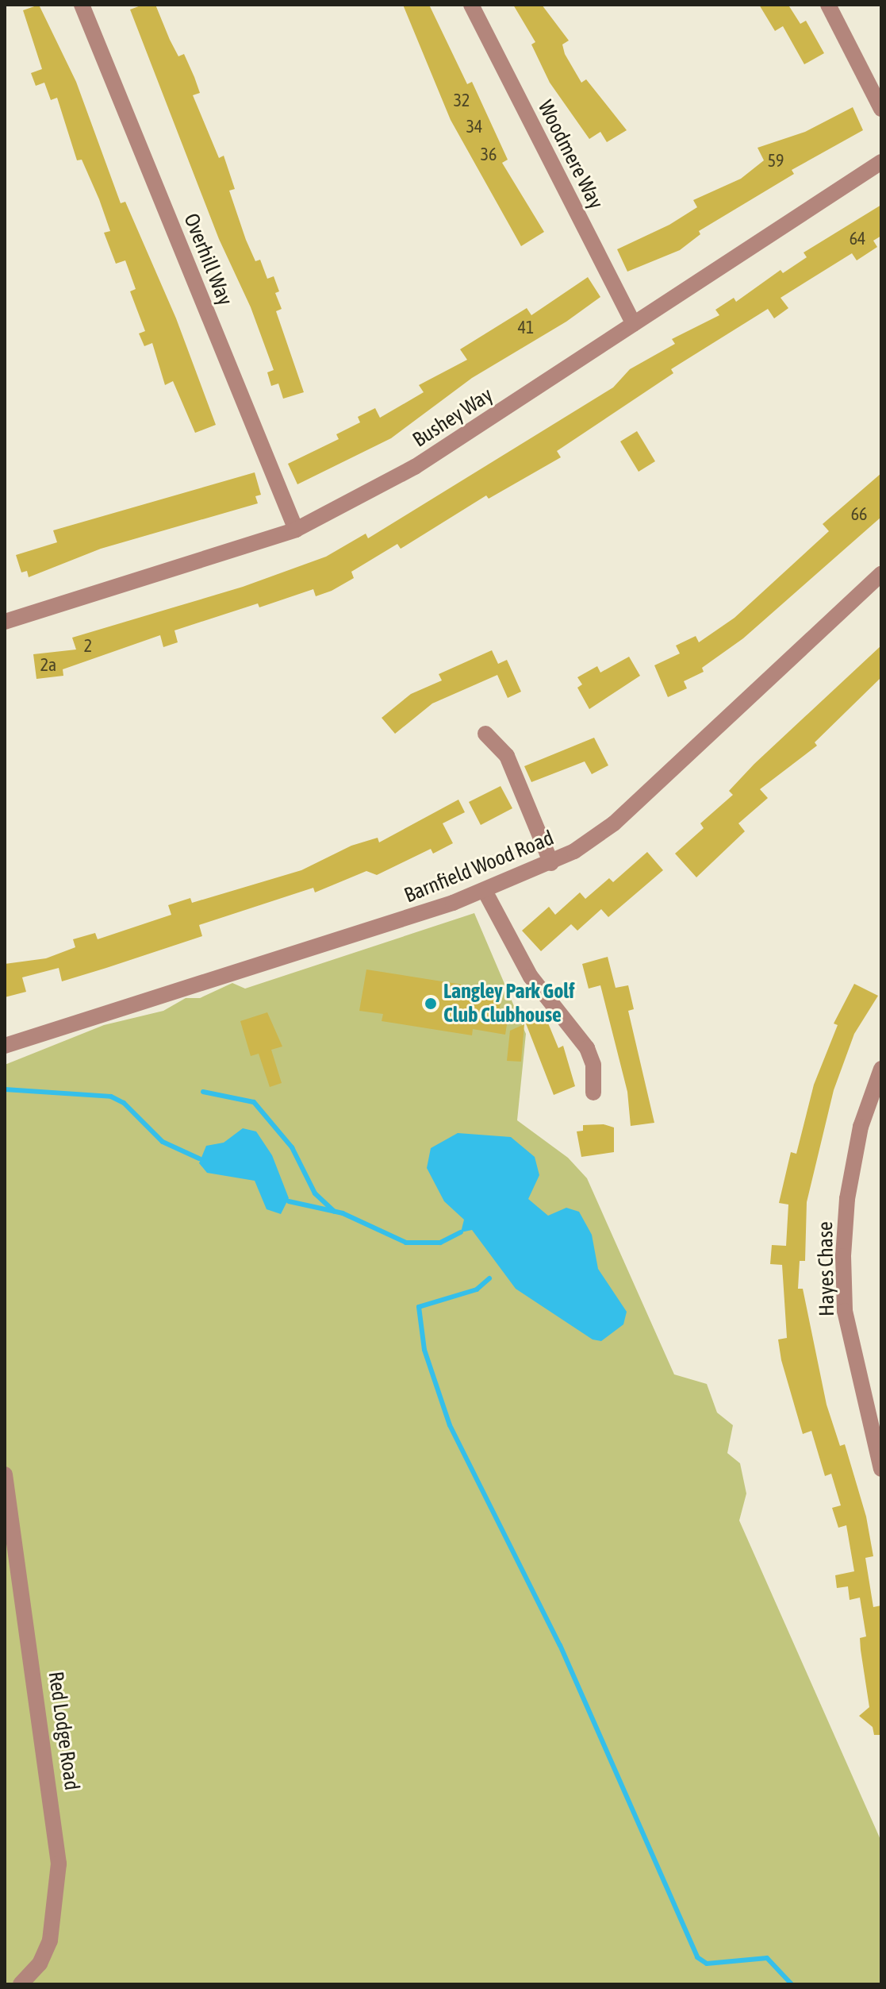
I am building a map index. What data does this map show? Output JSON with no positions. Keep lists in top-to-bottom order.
{
  "streets": {
    "street": [
      "Woodmere Way",
      "Overhill Way",
      "Bushey Way",
      "Barnfield Wood Road",
      "Hayes Chase",
      "Red Lodge Road"
    ]
  },
  "crossings": [
    ["Woodmere Way", "Bushey Way"],
    ["Overhill Way", "Bushey Way"]
  ],
  "places": ["Langley Park Golf Club Clubhouse"],
  "house_numbers": [
    "32",
    "34",
    "36",
    "59",
    "64",
    "41",
    "66",
    "2",
    "2a"
  ]
}
